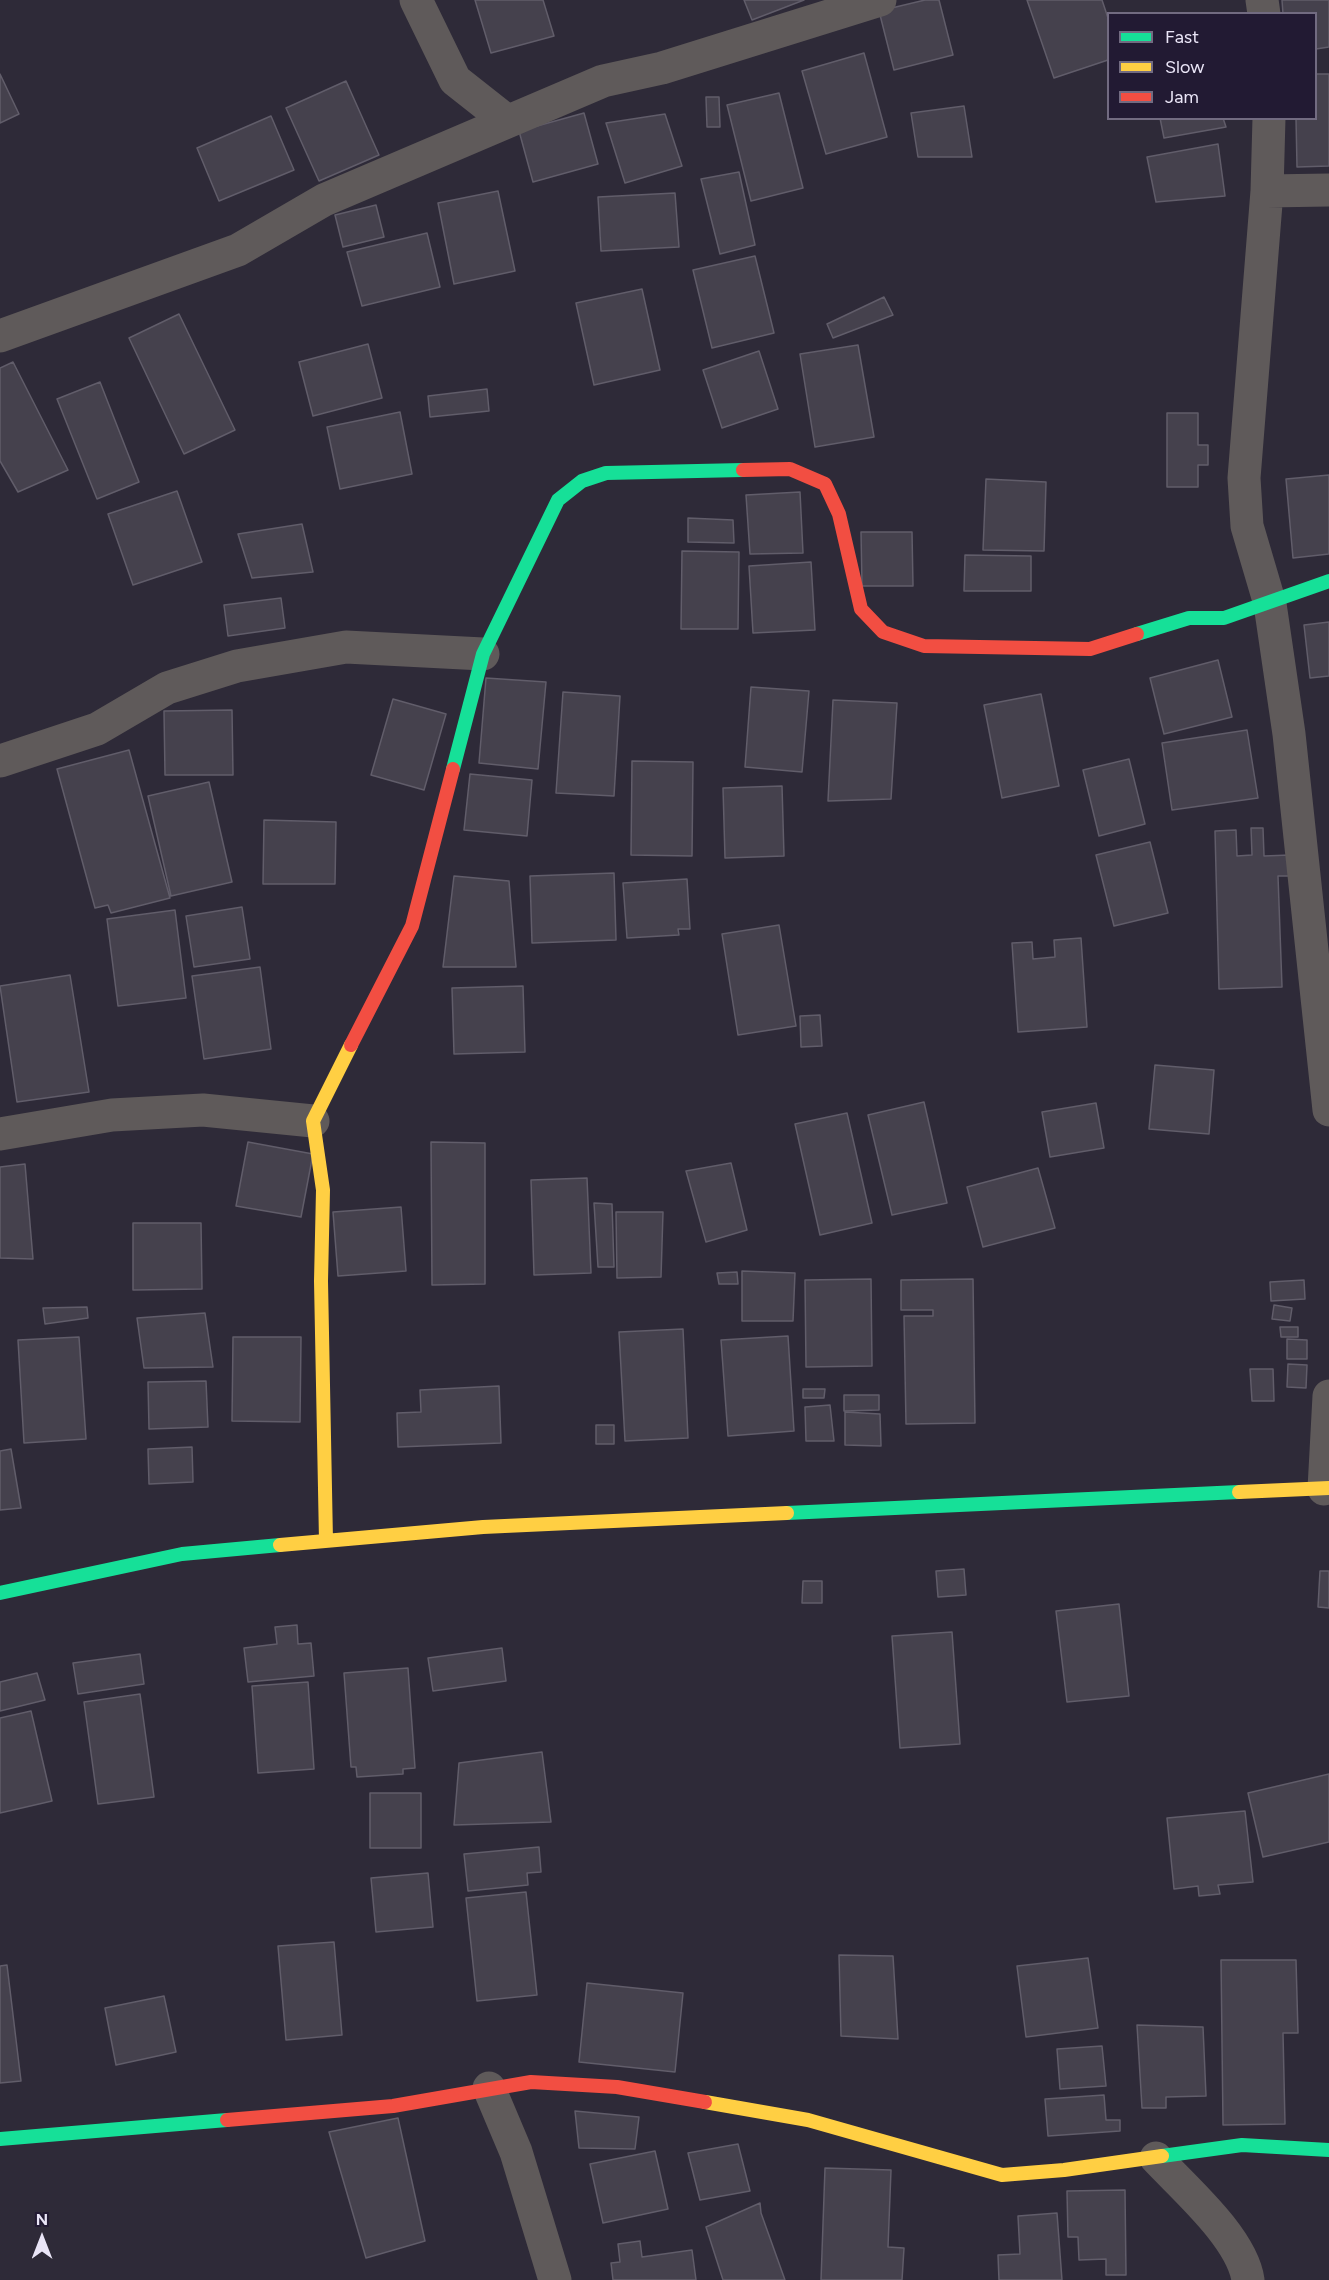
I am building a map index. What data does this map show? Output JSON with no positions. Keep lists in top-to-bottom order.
{
  "legend": ["Fast", "Slow", "Jam"],
  "north": "top"
}
